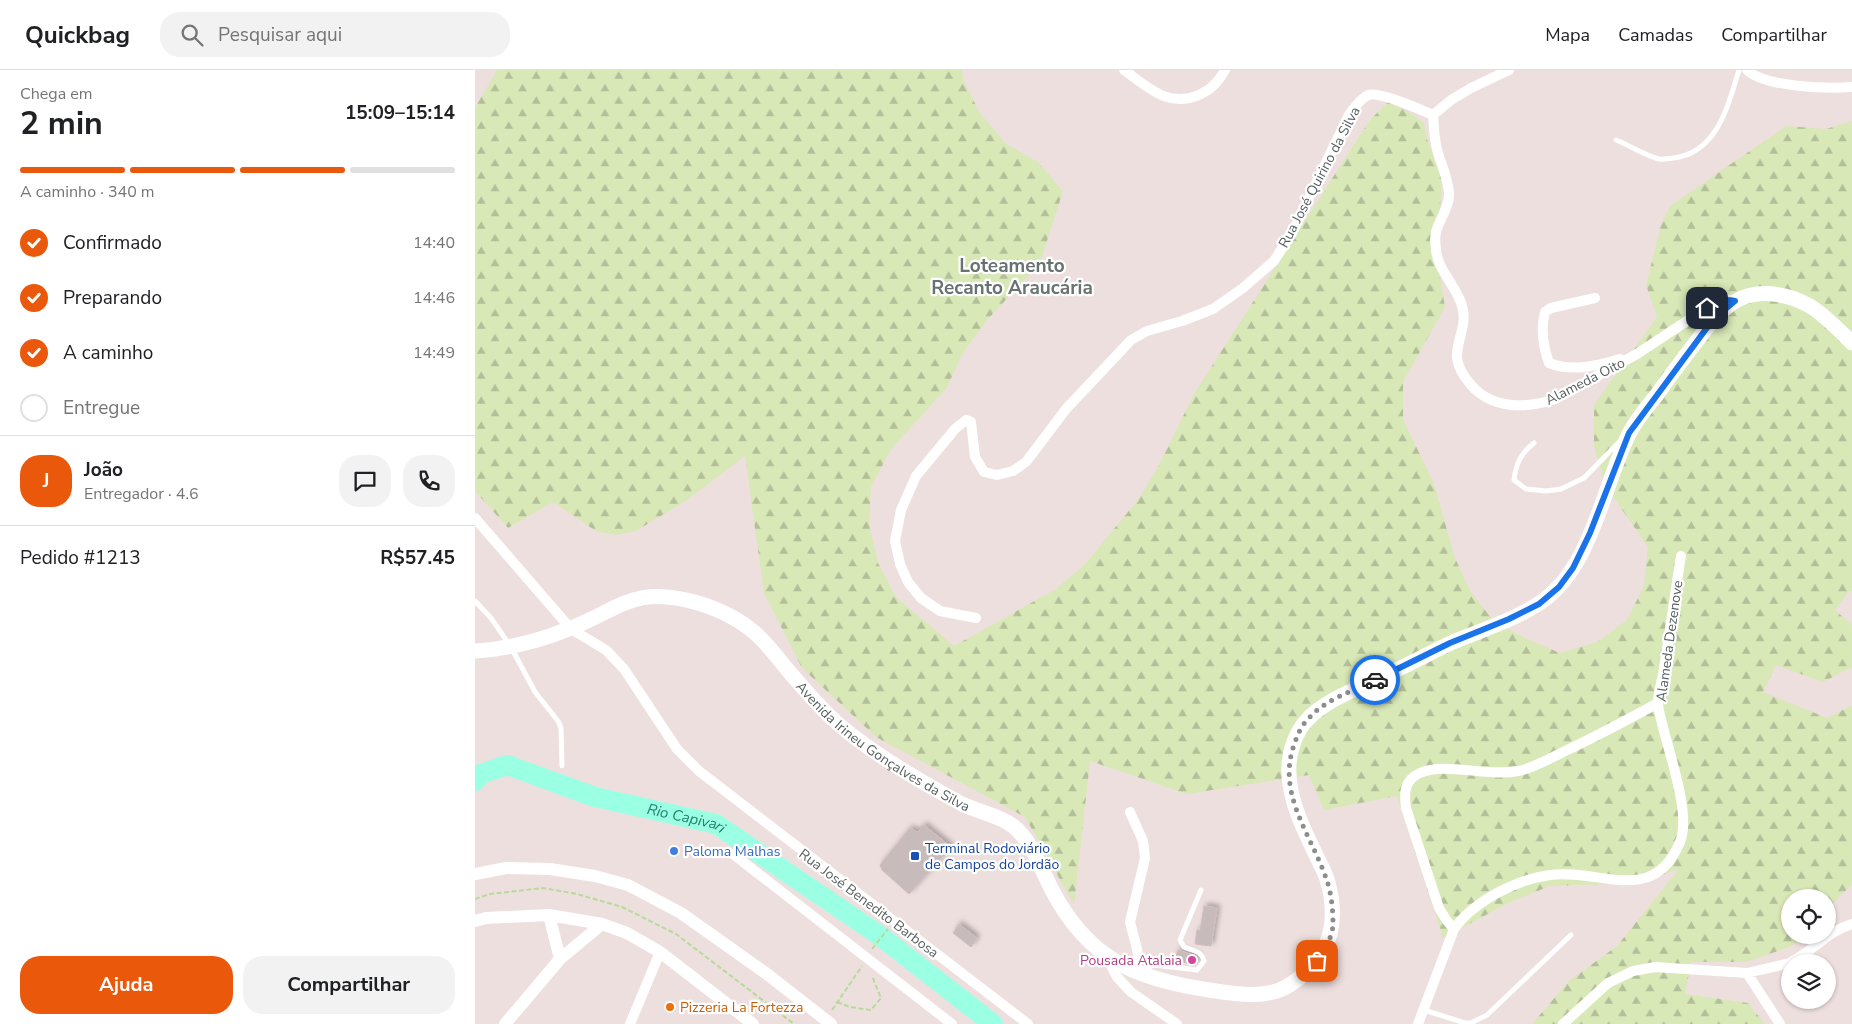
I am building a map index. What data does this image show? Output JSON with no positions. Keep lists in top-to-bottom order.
{
  "streets": {
    "main road": ["Avenida Irineu Gonçalves da Silva"],
    "street": [
      "Rua José Quirino da Silva",
      "Alameda Oito",
      "Alameda Dezenove",
      "Rua José Benedito Barbosa"
    ]
  },
  "crossings": [
    ["Rua José Quirino da Silva", "Alameda Oito"],
    ["Alameda Oito", "Avenida Irineu Gonçalves da Silva"],
    ["Avenida Irineu Gonçalves da Silva", "Rua José Benedito Barbosa"]
  ],
  "districts": ["Loteamento Recanto Araucária"],
  "water": ["Rio Capivari"],
  "places": {
    "other": ["Paloma Malhas", "Pousada Atalaia", "Pizzeria La Fortezza"],
    "transit": ["Terminal Rodoviário de Campos do Jordão"]
  },
  "page": {
    "header": "Quickbag",
    "search": "Pesquisar aqui",
    "nav": ["Mapa", "Camadas", "Compartilhar"],
    "heading": ["2 min", "Chega em", "15:09–15:14"],
    "panel": [
      "João",
      "Entregador · 4.6",
      "Pedido #1213",
      "R$57.45"
    ],
    "bar": "A caminho · 340 m",
    "list": [
      ["Confirmado", "14:40"],
      ["Preparando", "14:46"],
      ["A caminho", "14:49"],
      "Entregue"
    ],
    "round": "J",
    "buttons": ["Ajuda", "Compartilhar"]
  }
}
